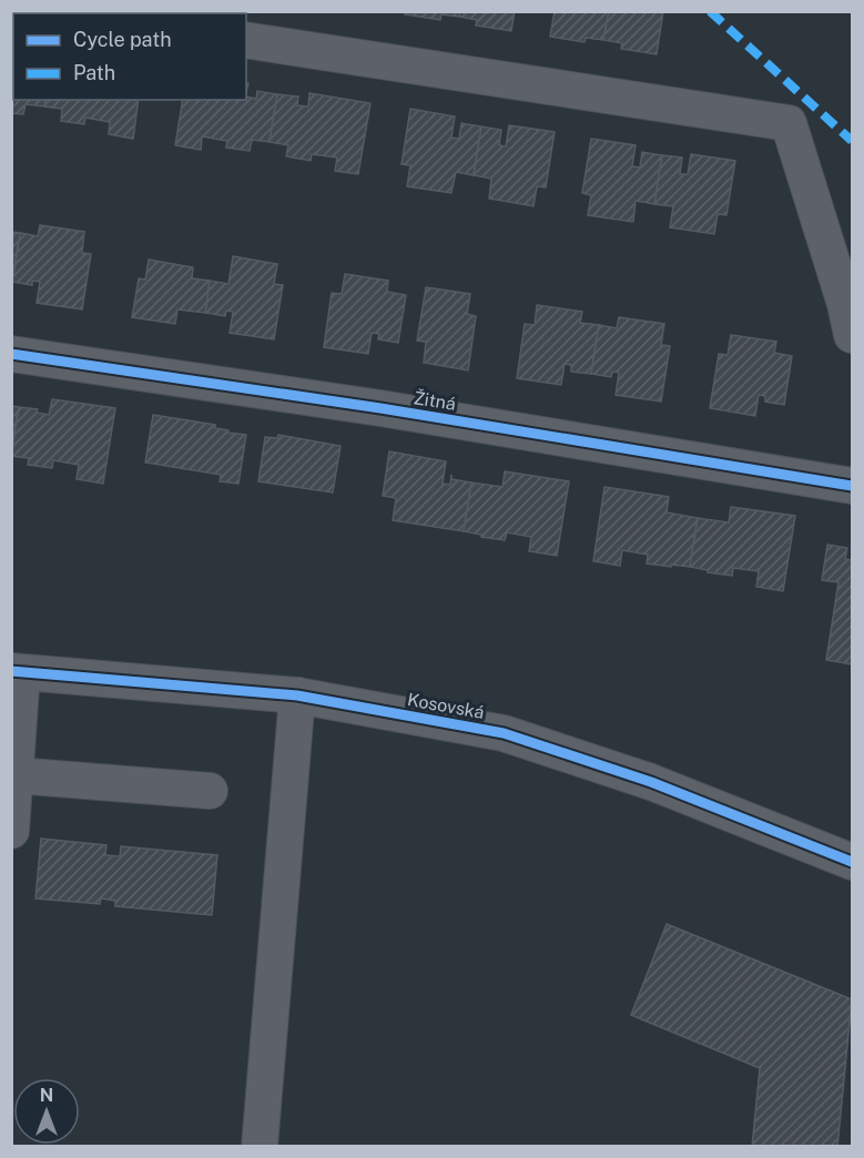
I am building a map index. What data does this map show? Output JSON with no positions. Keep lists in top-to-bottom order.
{
  "streets": {
    "street": ["Žitná", "Kosovská"]
  },
  "legend": ["Cycle path", "Path"],
  "north": "top"
}
